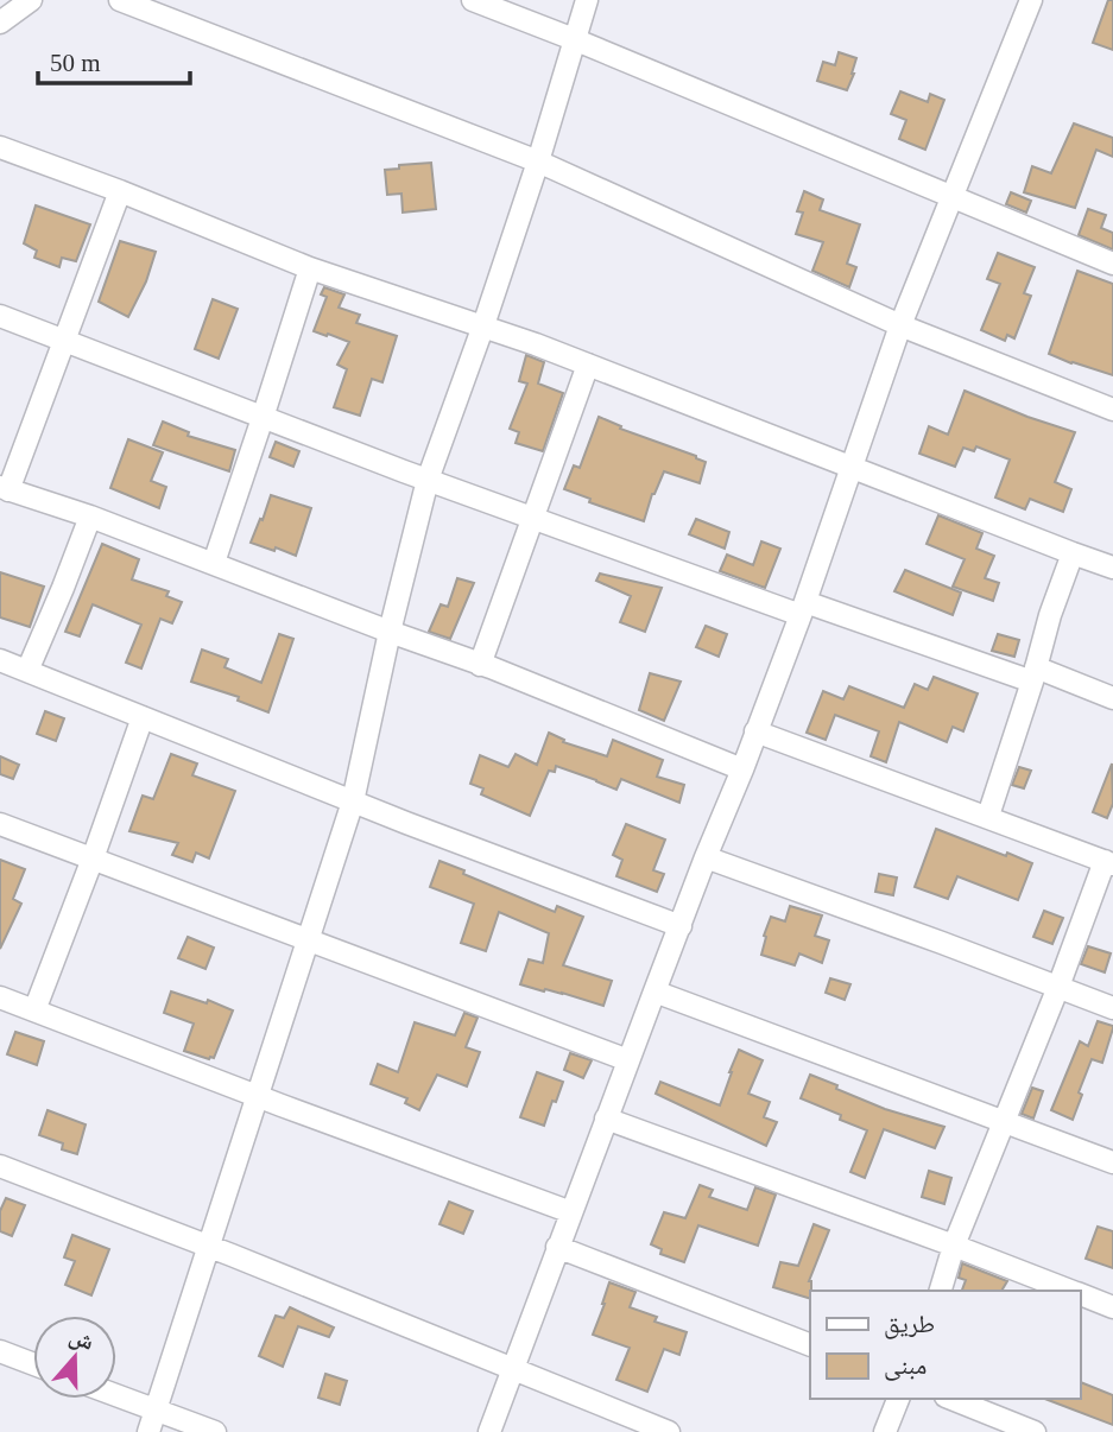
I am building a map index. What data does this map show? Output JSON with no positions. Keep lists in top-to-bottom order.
{
  "legend": ["طريق", "مبنى"],
  "scale_bar": "50 m",
  "north": "top"
}
